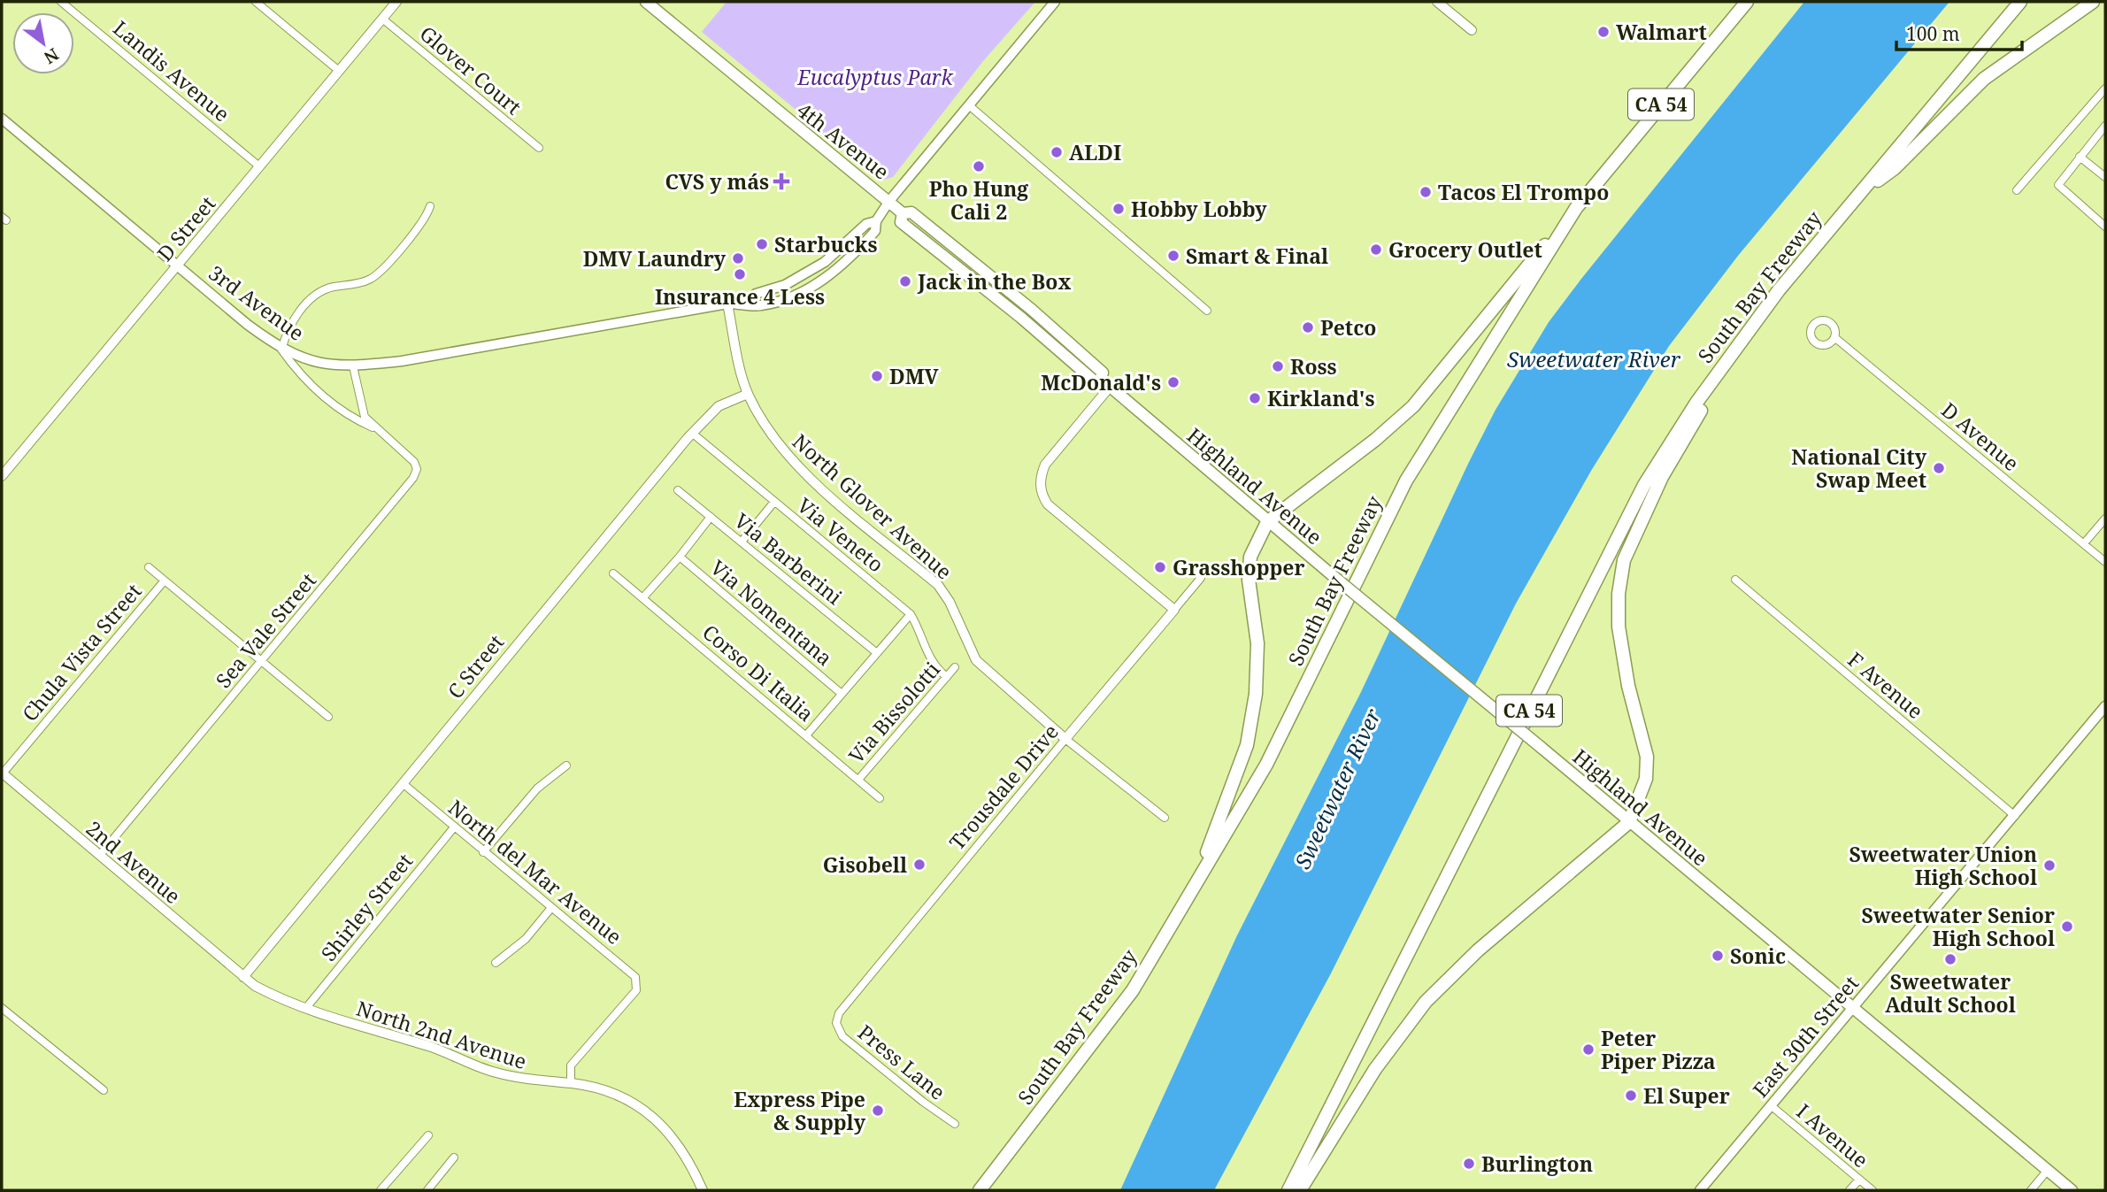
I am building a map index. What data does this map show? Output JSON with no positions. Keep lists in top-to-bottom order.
{
  "streets": {
    "highway": ["CA 54", "South Bay Freeway"],
    "main road": [
      "4th Avenue",
      "3rd Avenue",
      "Highland Avenue",
      "East 30th Street"
    ],
    "street": [
      "Glover Court",
      "Landis Avenue",
      "D Street",
      "D Avenue",
      "North Glover Avenue",
      "Via Veneto",
      "Via Barberini",
      "Via Nomentana",
      "Sea Vale Street",
      "Chula Vista Street",
      "C Street",
      "Corso Di Italia",
      "F Avenue",
      "Via Bissolotti",
      "Trousdale Drive",
      "2nd Avenue",
      "North del Mar Avenue",
      "Shirley Street",
      "North 2nd Avenue",
      "Press Lane",
      "I Avenue"
    ]
  },
  "crossings": [
    ["Glover Court", "D Street"],
    ["Landis Avenue", "D Street"],
    ["4th Avenue", "Highland Avenue"],
    ["D Street", "3rd Avenue"],
    ["3rd Avenue", "North Glover Avenue"],
    ["3rd Avenue", "Sea Vale Street"],
    ["Highland Avenue", "East 30th Street"],
    ["North Glover Avenue", "C Street"],
    ["North Glover Avenue", "Trousdale Drive"],
    ["Via Veneto", "C Street"],
    ["Via Veneto", "Via Bissolotti"],
    ["Sea Vale Street", "2nd Avenue"],
    ["Chula Vista Street", "2nd Avenue"],
    ["C Street", "2nd Avenue"],
    ["C Street", "North del Mar Avenue"],
    ["C Street", "North 2nd Avenue"],
    ["Corso Di Italia", "Via Bissolotti"],
    ["F Avenue", "East 30th Street"],
    ["Trousdale Drive", "Press Lane"],
    ["2nd Avenue", "North 2nd Avenue"],
    ["North del Mar Avenue", "Shirley Street"],
    ["North del Mar Avenue", "North 2nd Avenue"],
    ["Shirley Street", "North 2nd Avenue"],
    ["East 30th Street", "I Avenue"]
  ],
  "water": ["Sweetwater River"],
  "parks": ["Eucalyptus Park"],
  "places": {
    "other": [
      "Walmart",
      "ALDI",
      "Pho Hung Cali 2",
      "Tacos El Trompo",
      "Hobby Lobby",
      "Starbucks",
      "Grocery Outlet",
      "Smart & Final",
      "DMV Laundry",
      "Insurance 4 Less",
      "Jack in the Box",
      "Petco",
      "Ross",
      "DMV",
      "McDonald's",
      "Kirkland's",
      "National City Swap Meet",
      "Grasshopper",
      "Gisobell",
      "Sweetwater Union High School",
      "Sweetwater Senior High School",
      "Sonic",
      "Sweetwater Adult School",
      "Peter Piper Pizza",
      "El Super",
      "Express Pipe & Supply",
      "Burlington"
    ],
    "health": ["CVS y más"]
  },
  "scale_bar": "100 m",
  "north": "bottom right"
}
